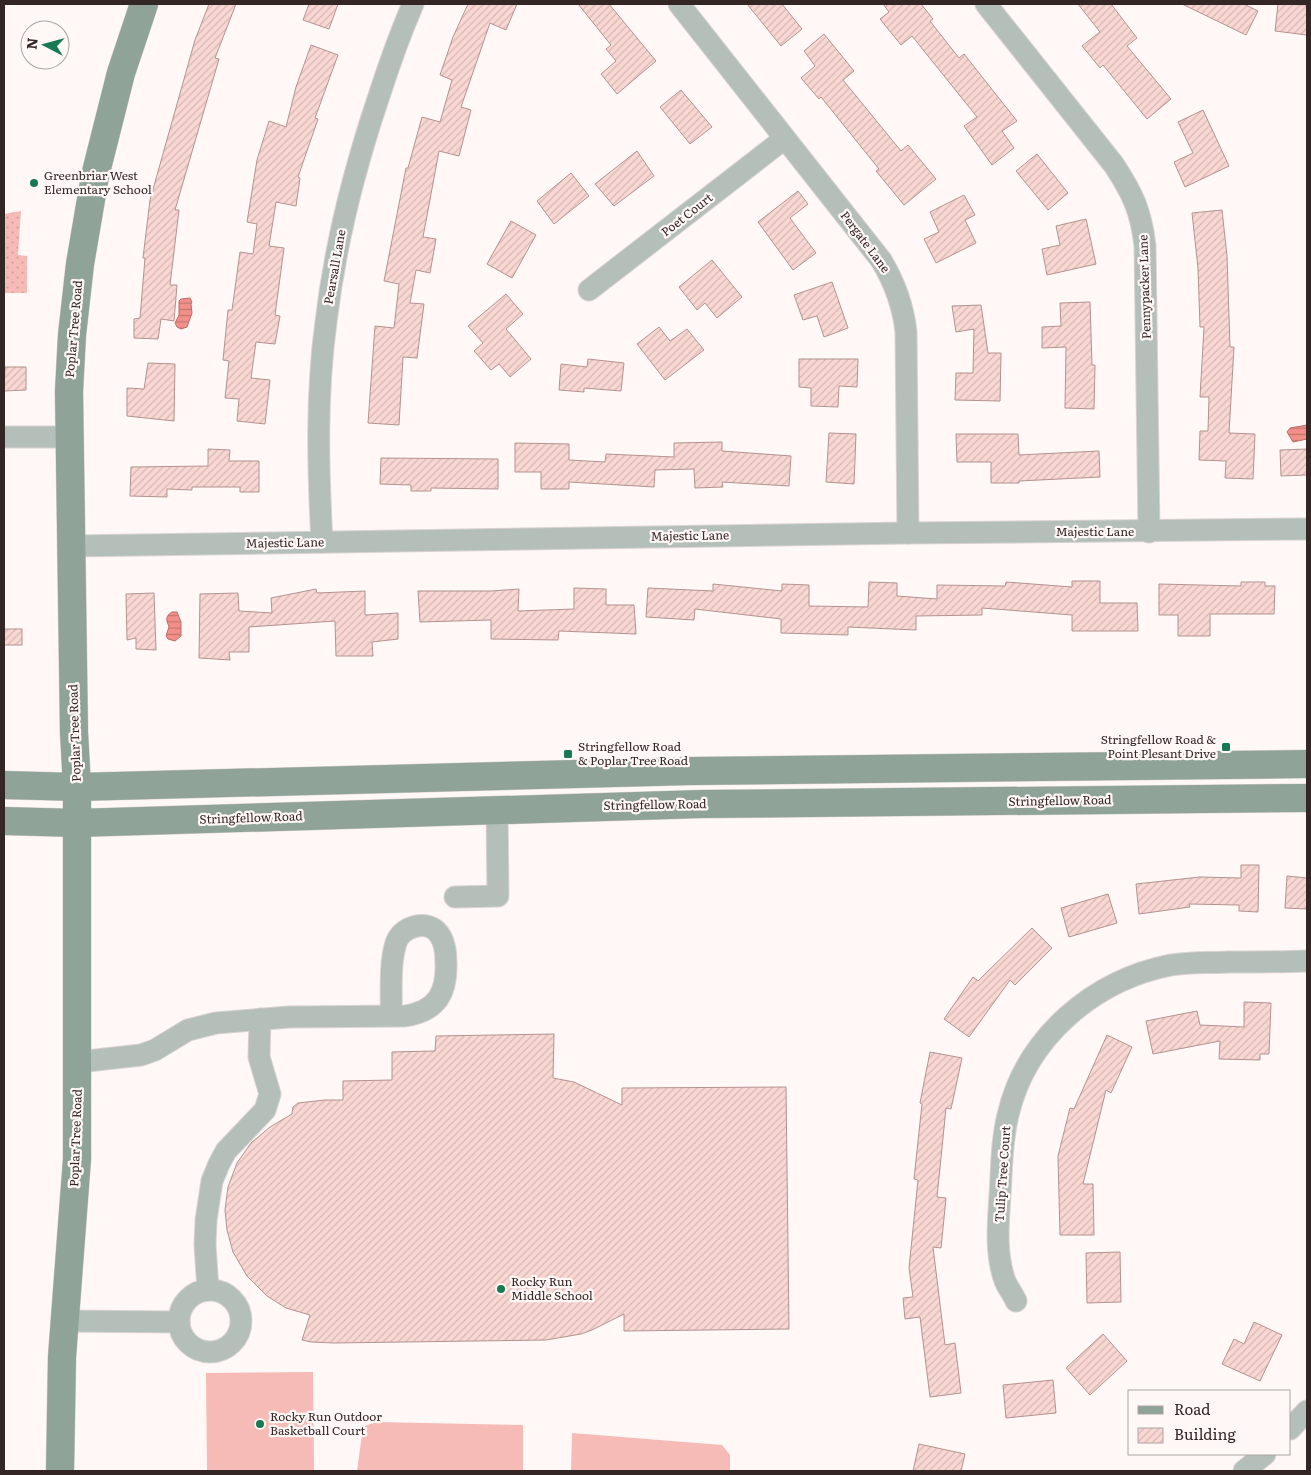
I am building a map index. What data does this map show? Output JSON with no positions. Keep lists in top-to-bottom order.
{
  "streets": {
    "main road": ["Poplar Tree Road", "Stringfellow Road"],
    "street": [
      "Poet Court",
      "Pergate Lane",
      "Pearsall Lane",
      "Pennypacker Lane",
      "Majestic Lane",
      "Tulip Tree Court"
    ]
  },
  "crossings": [
    ["Poet Court", "Pergate Lane"],
    ["Pergate Lane", "Majestic Lane"],
    ["Pearsall Lane", "Majestic Lane"],
    ["Pennypacker Lane", "Majestic Lane"],
    ["Poplar Tree Road", "Majestic Lane"],
    ["Poplar Tree Road", "Stringfellow Road"]
  ],
  "places": {
    "other": ["Greenbriar West Elementary School", "Rocky Run Middle School", "Rocky Run Outdoor Basketball Court"],
    "transit": ["Stringfellow Road & Point Plesant Drive", "Stringfellow Road & Poplar Tree Road"]
  },
  "legend": ["Road", "Building"],
  "north": "left"
}
